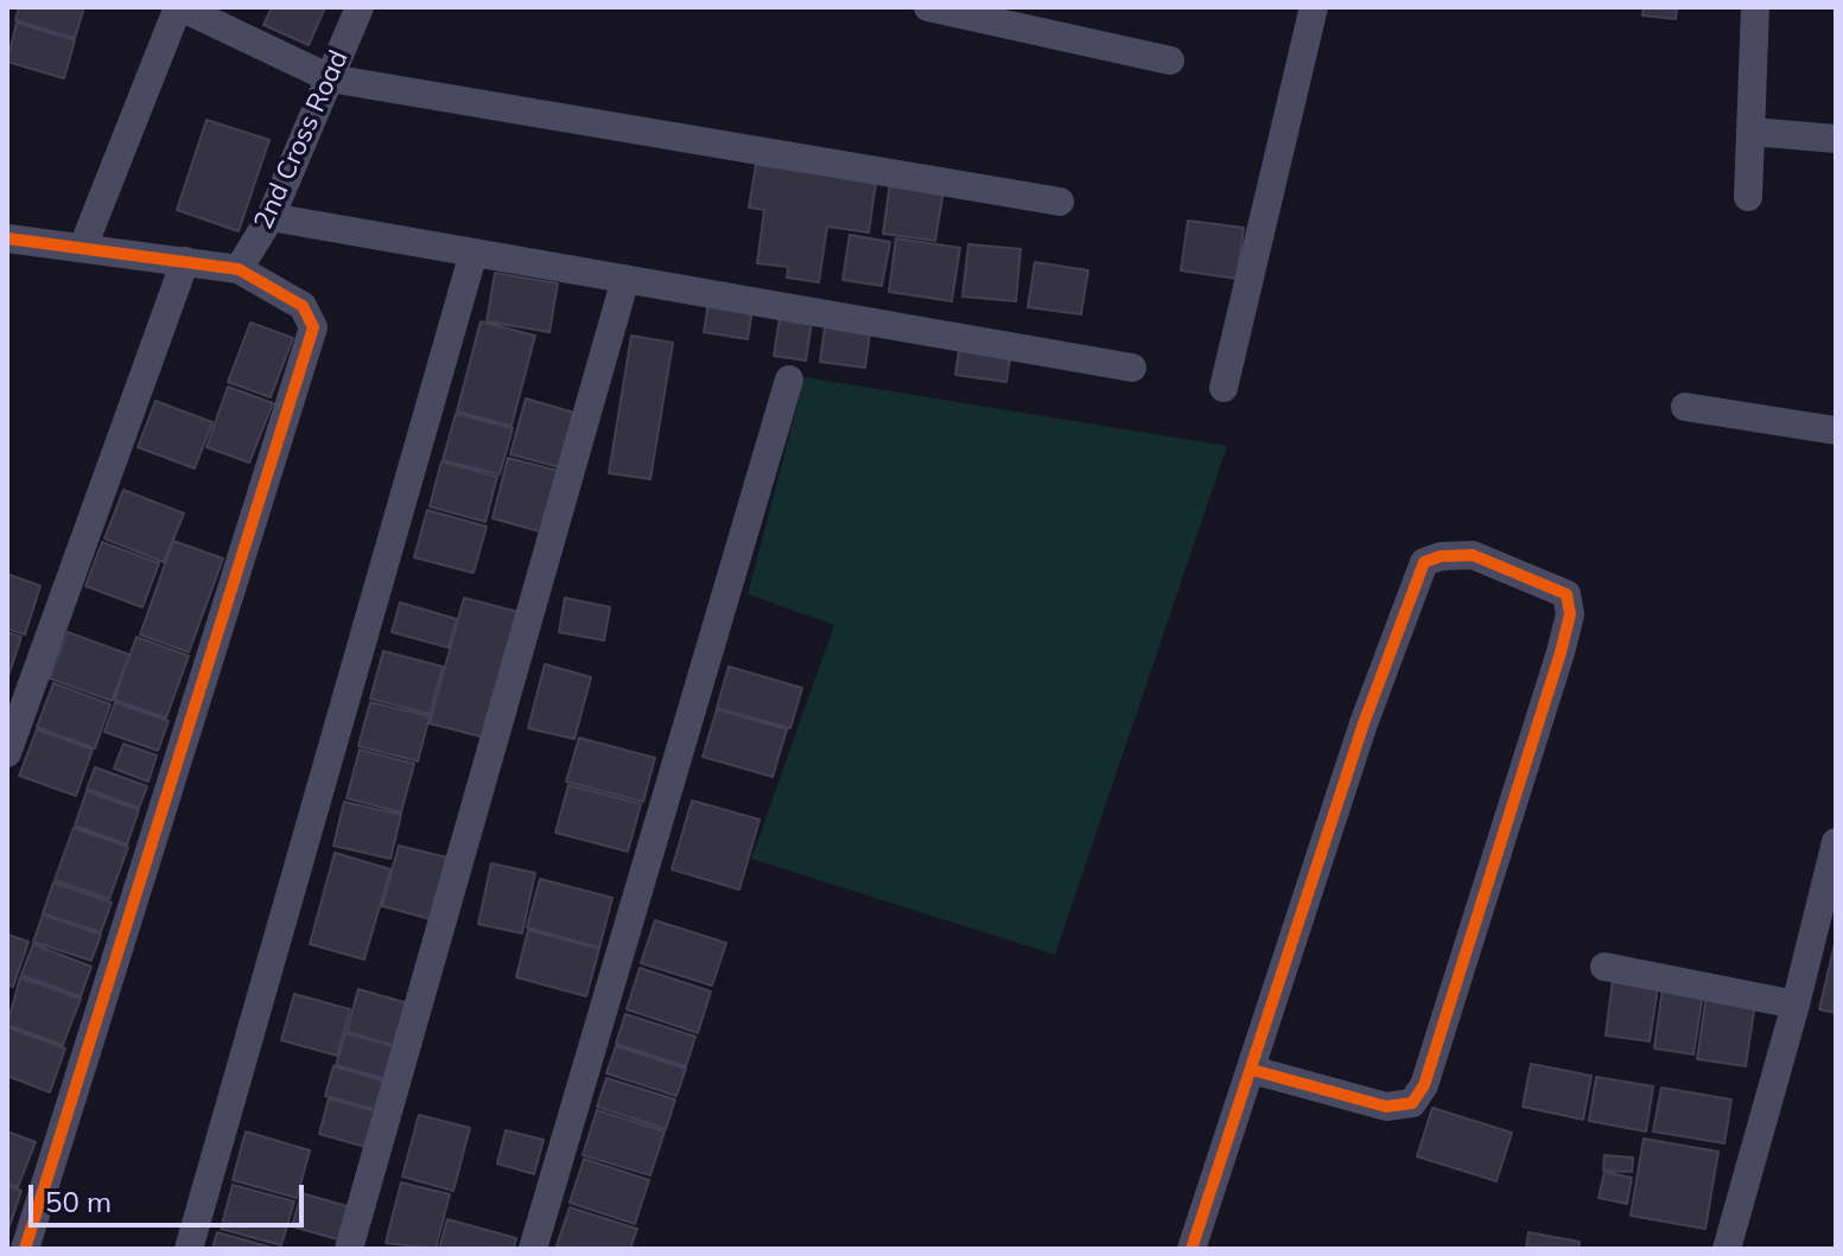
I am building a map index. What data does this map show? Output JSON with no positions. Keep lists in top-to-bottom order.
{
  "streets": {
    "street": ["2nd Cross Road"]
  },
  "scale_bar": "50 m"
}
